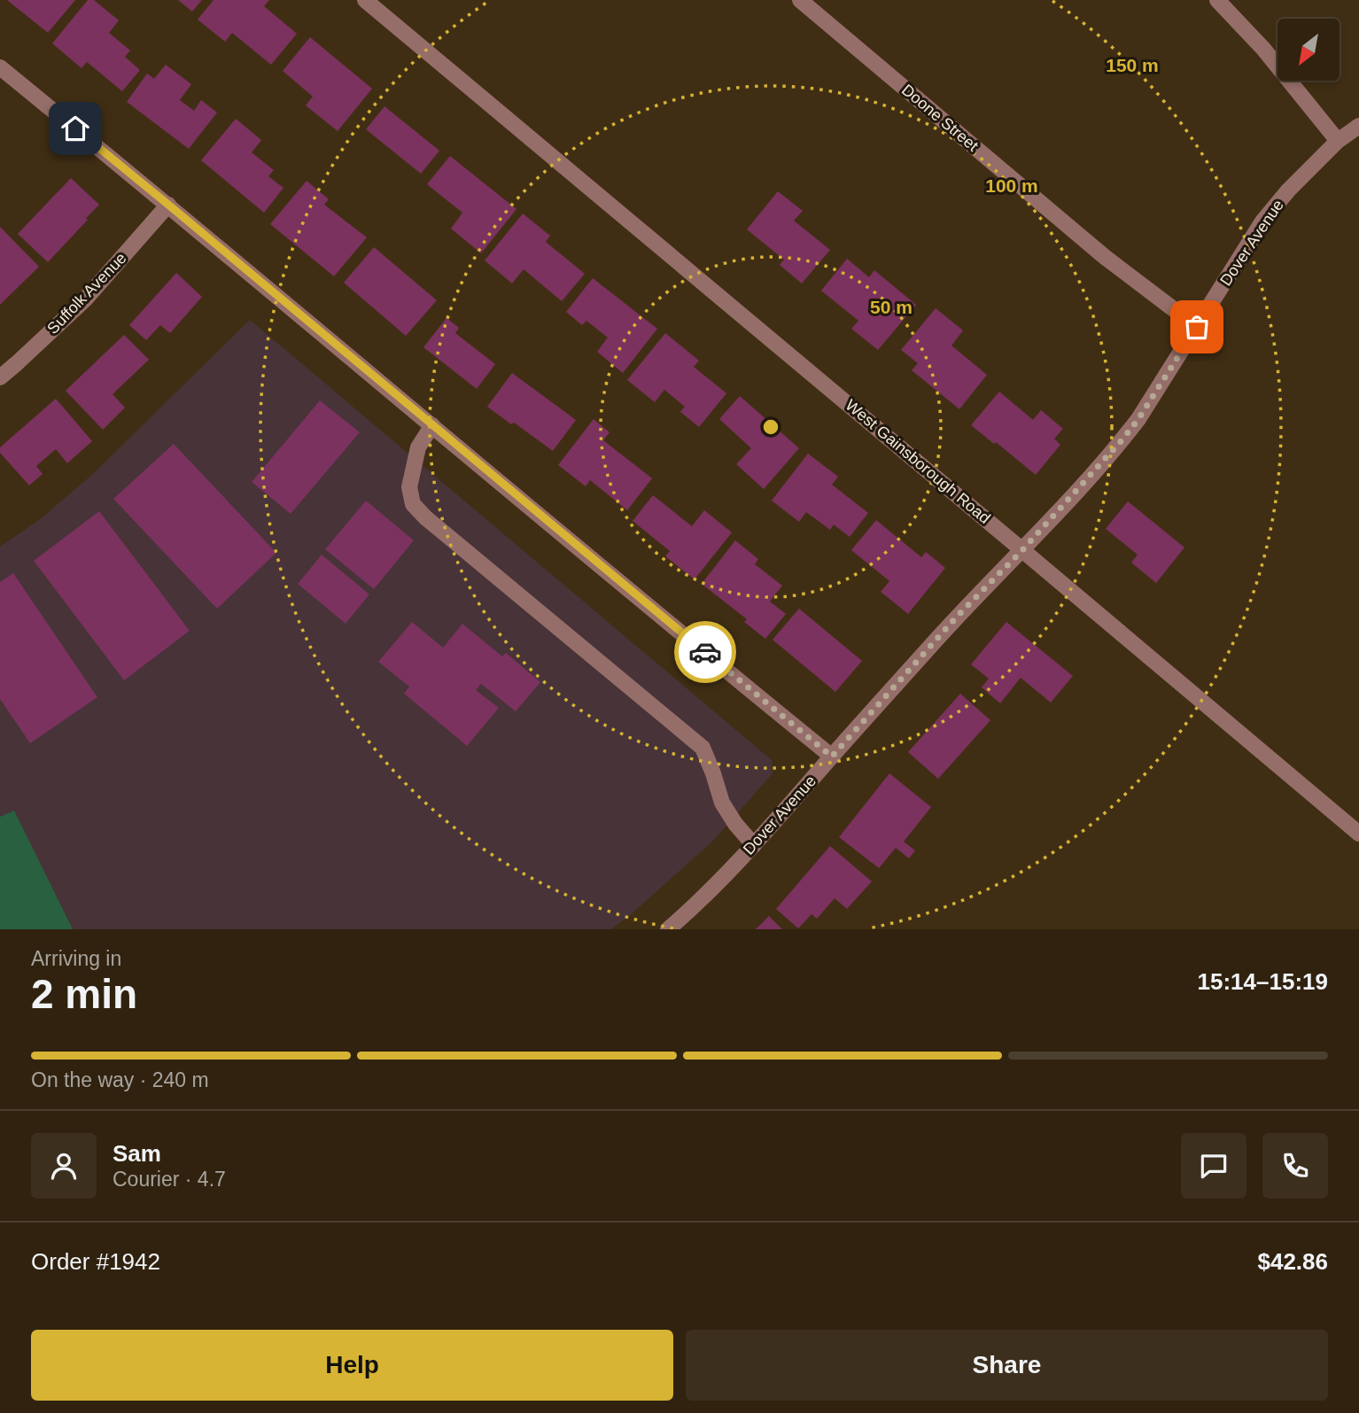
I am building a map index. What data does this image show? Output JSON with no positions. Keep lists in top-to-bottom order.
{
  "streets": {
    "street": [
      "Doone Street",
      "Dover Avenue",
      "Suffolk Avenue",
      "West Gainsborough Road"
    ]
  },
  "crossings": [
    ["Doone Street", "Dover Avenue"],
    ["Dover Avenue", "West Gainsborough Road"]
  ],
  "north": "bottom left",
  "page": {
    "heading": ["2 min", "Arriving in", "15:14–15:19"],
    "panel": [
      "Sam",
      "Courier · 4.7",
      "Order #1942",
      "$42.86"
    ],
    "bar": "On the way · 240 m",
    "buttons": ["Help", "Share"]
  },
  "rings": ["150 m", "100 m", "50 m"]
}
